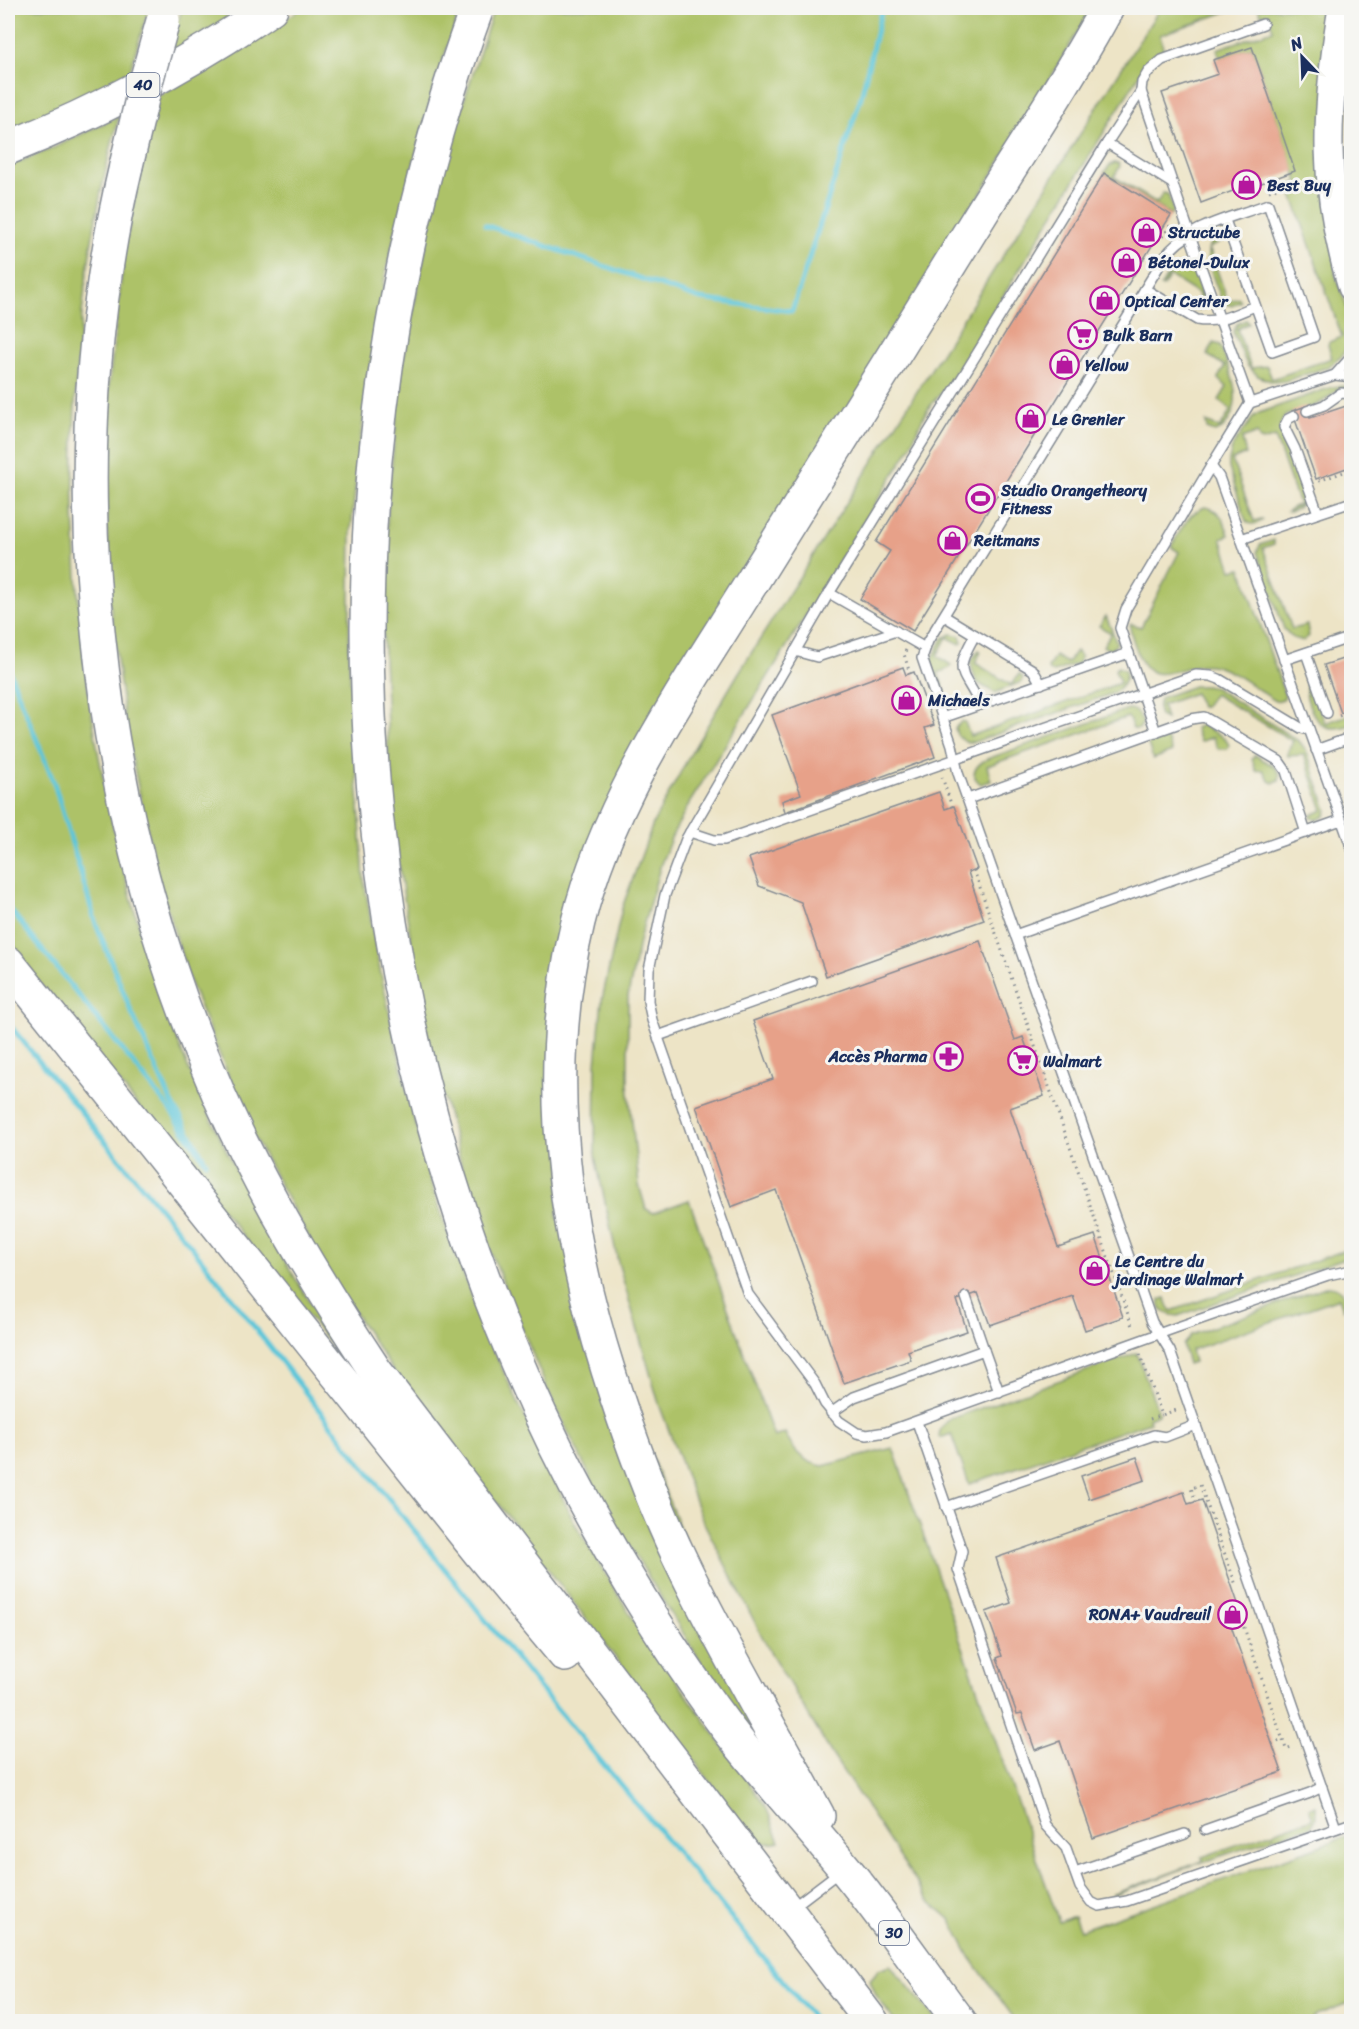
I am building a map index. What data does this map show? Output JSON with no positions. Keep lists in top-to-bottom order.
{
  "streets": {
    "highway": ["40", "30"]
  },
  "places": {
    "shop": [
      "Best Buy",
      "Structube",
      "Bétonel-Dulux",
      "Optical Center",
      "Yellow",
      "Le Grenier",
      "Reitmans",
      "Michaels",
      "Le Centre du jardinage Walmart",
      "RONA+ Vaudreuil"
    ],
    "supermarket": ["Bulk Barn", "Walmart"],
    "sports": ["Studio Orangetheory Fitness"],
    "pharmacy": ["Accès Pharma"]
  },
  "north": "top left"
}
